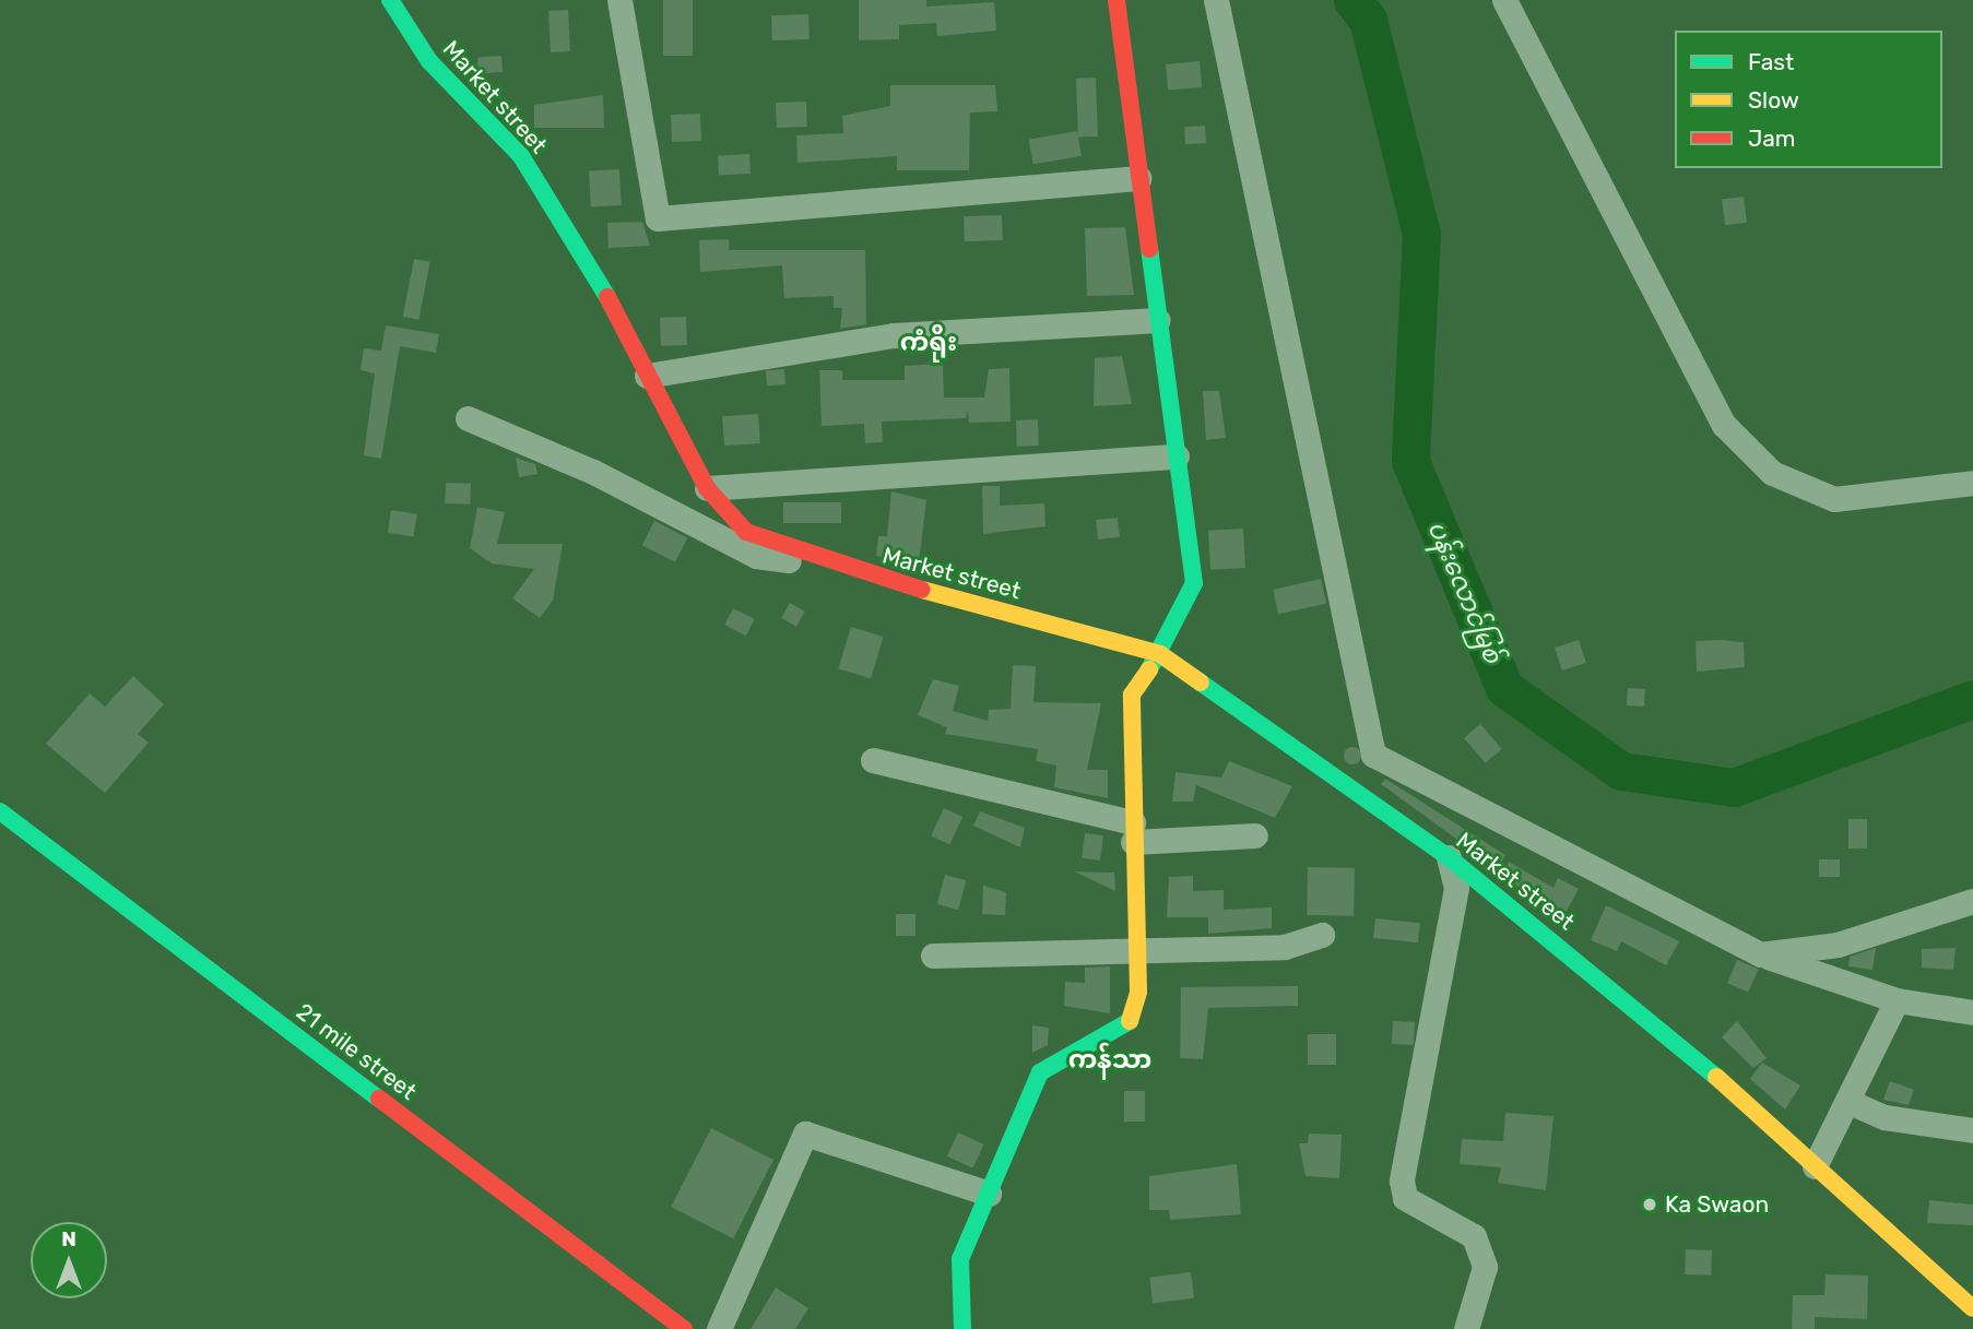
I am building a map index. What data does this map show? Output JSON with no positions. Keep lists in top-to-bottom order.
{
  "streets": {
    "street": ["Market street", "21 mile street"]
  },
  "districts": ["ကံရိုး", "ကန်သာ"],
  "water": ["ပန်းလောင်မြစ်"],
  "places": ["Ka Swaon"],
  "legend": ["Fast", "Slow", "Jam"],
  "north": "top"
}
